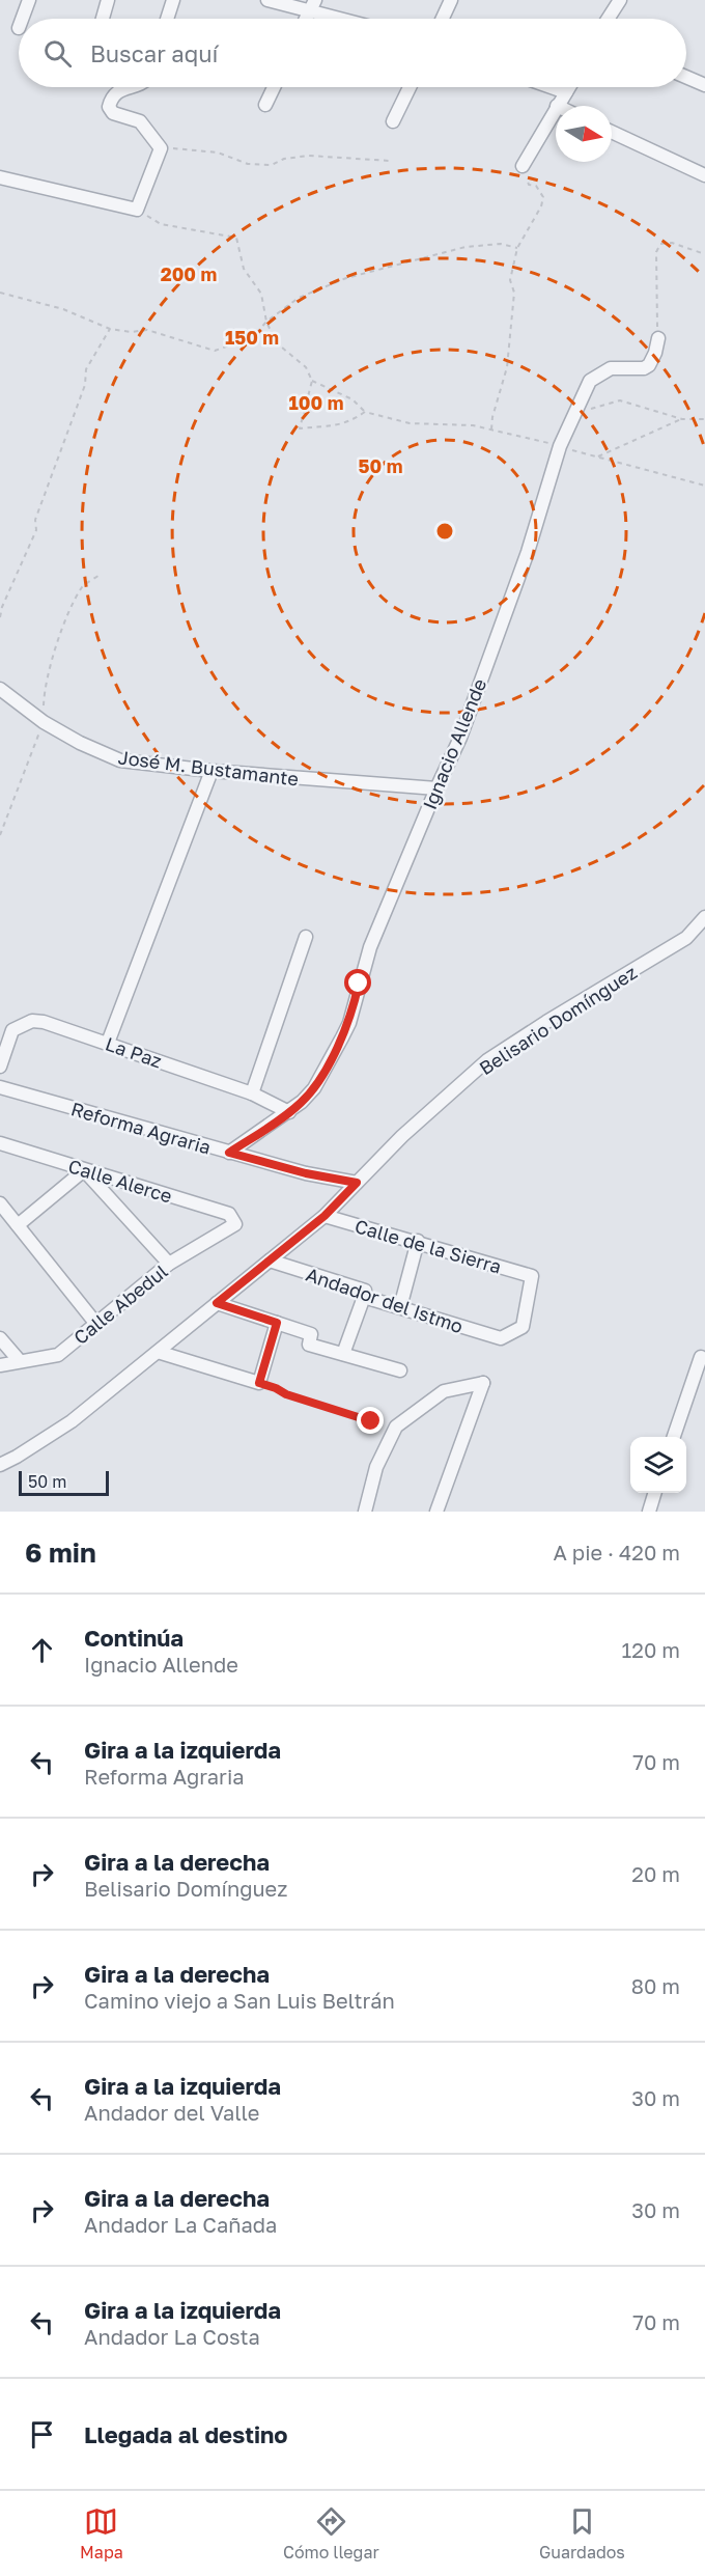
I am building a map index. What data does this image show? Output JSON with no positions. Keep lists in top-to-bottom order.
{
  "streets": {
    "street": [
      "Ignacio Allende",
      "José M. Bustamante",
      "Belisario Domínguez",
      "La Paz",
      "Reforma Agraria",
      "Calle Alerce",
      "Calle de la Sierra",
      "Andador del Istmo",
      "Calle Abedul"
    ]
  },
  "crossings": [
    ["Ignacio Allende", "José M. Bustamante"],
    ["Ignacio Allende", "La Paz"],
    ["Ignacio Allende", "Reforma Agraria"],
    ["Belisario Domínguez", "Reforma Agraria"],
    ["Belisario Domínguez", "Calle de la Sierra"],
    ["Belisario Domínguez", "Andador del Istmo"],
    ["Calle Alerce", "Calle Abedul"],
    ["Calle de la Sierra", "Andador del Istmo"]
  ],
  "scale_bar": "50 m",
  "north": "right",
  "page": {
    "search": "Buscar aquí",
    "scale": "50 m",
    "heading": ["6 min", "A pie · 420 m"],
    "list": [
      ["Continúa", "Ignacio Allende", "120 m"],
      ["Gira a la izquierda", "Reforma Agraria", "70 m"],
      ["Gira a la derecha", "Belisario Domínguez", "20 m"],
      ["Gira a la derecha", "Camino viejo a San Luis Beltrán", "80 m"],
      ["Gira a la izquierda", "Andador del Valle", "30 m"],
      ["Gira a la derecha", "Andador La Cañada", "30 m"],
      ["Gira a la izquierda", "Andador La Costa", "70 m"],
      "Llegada al destino"
    ],
    "nav": ["Mapa", "Cómo llegar", "Guardados"]
  },
  "rings": [
    "200 m",
    "150 m",
    "100 m",
    "50 m"
  ]
}
